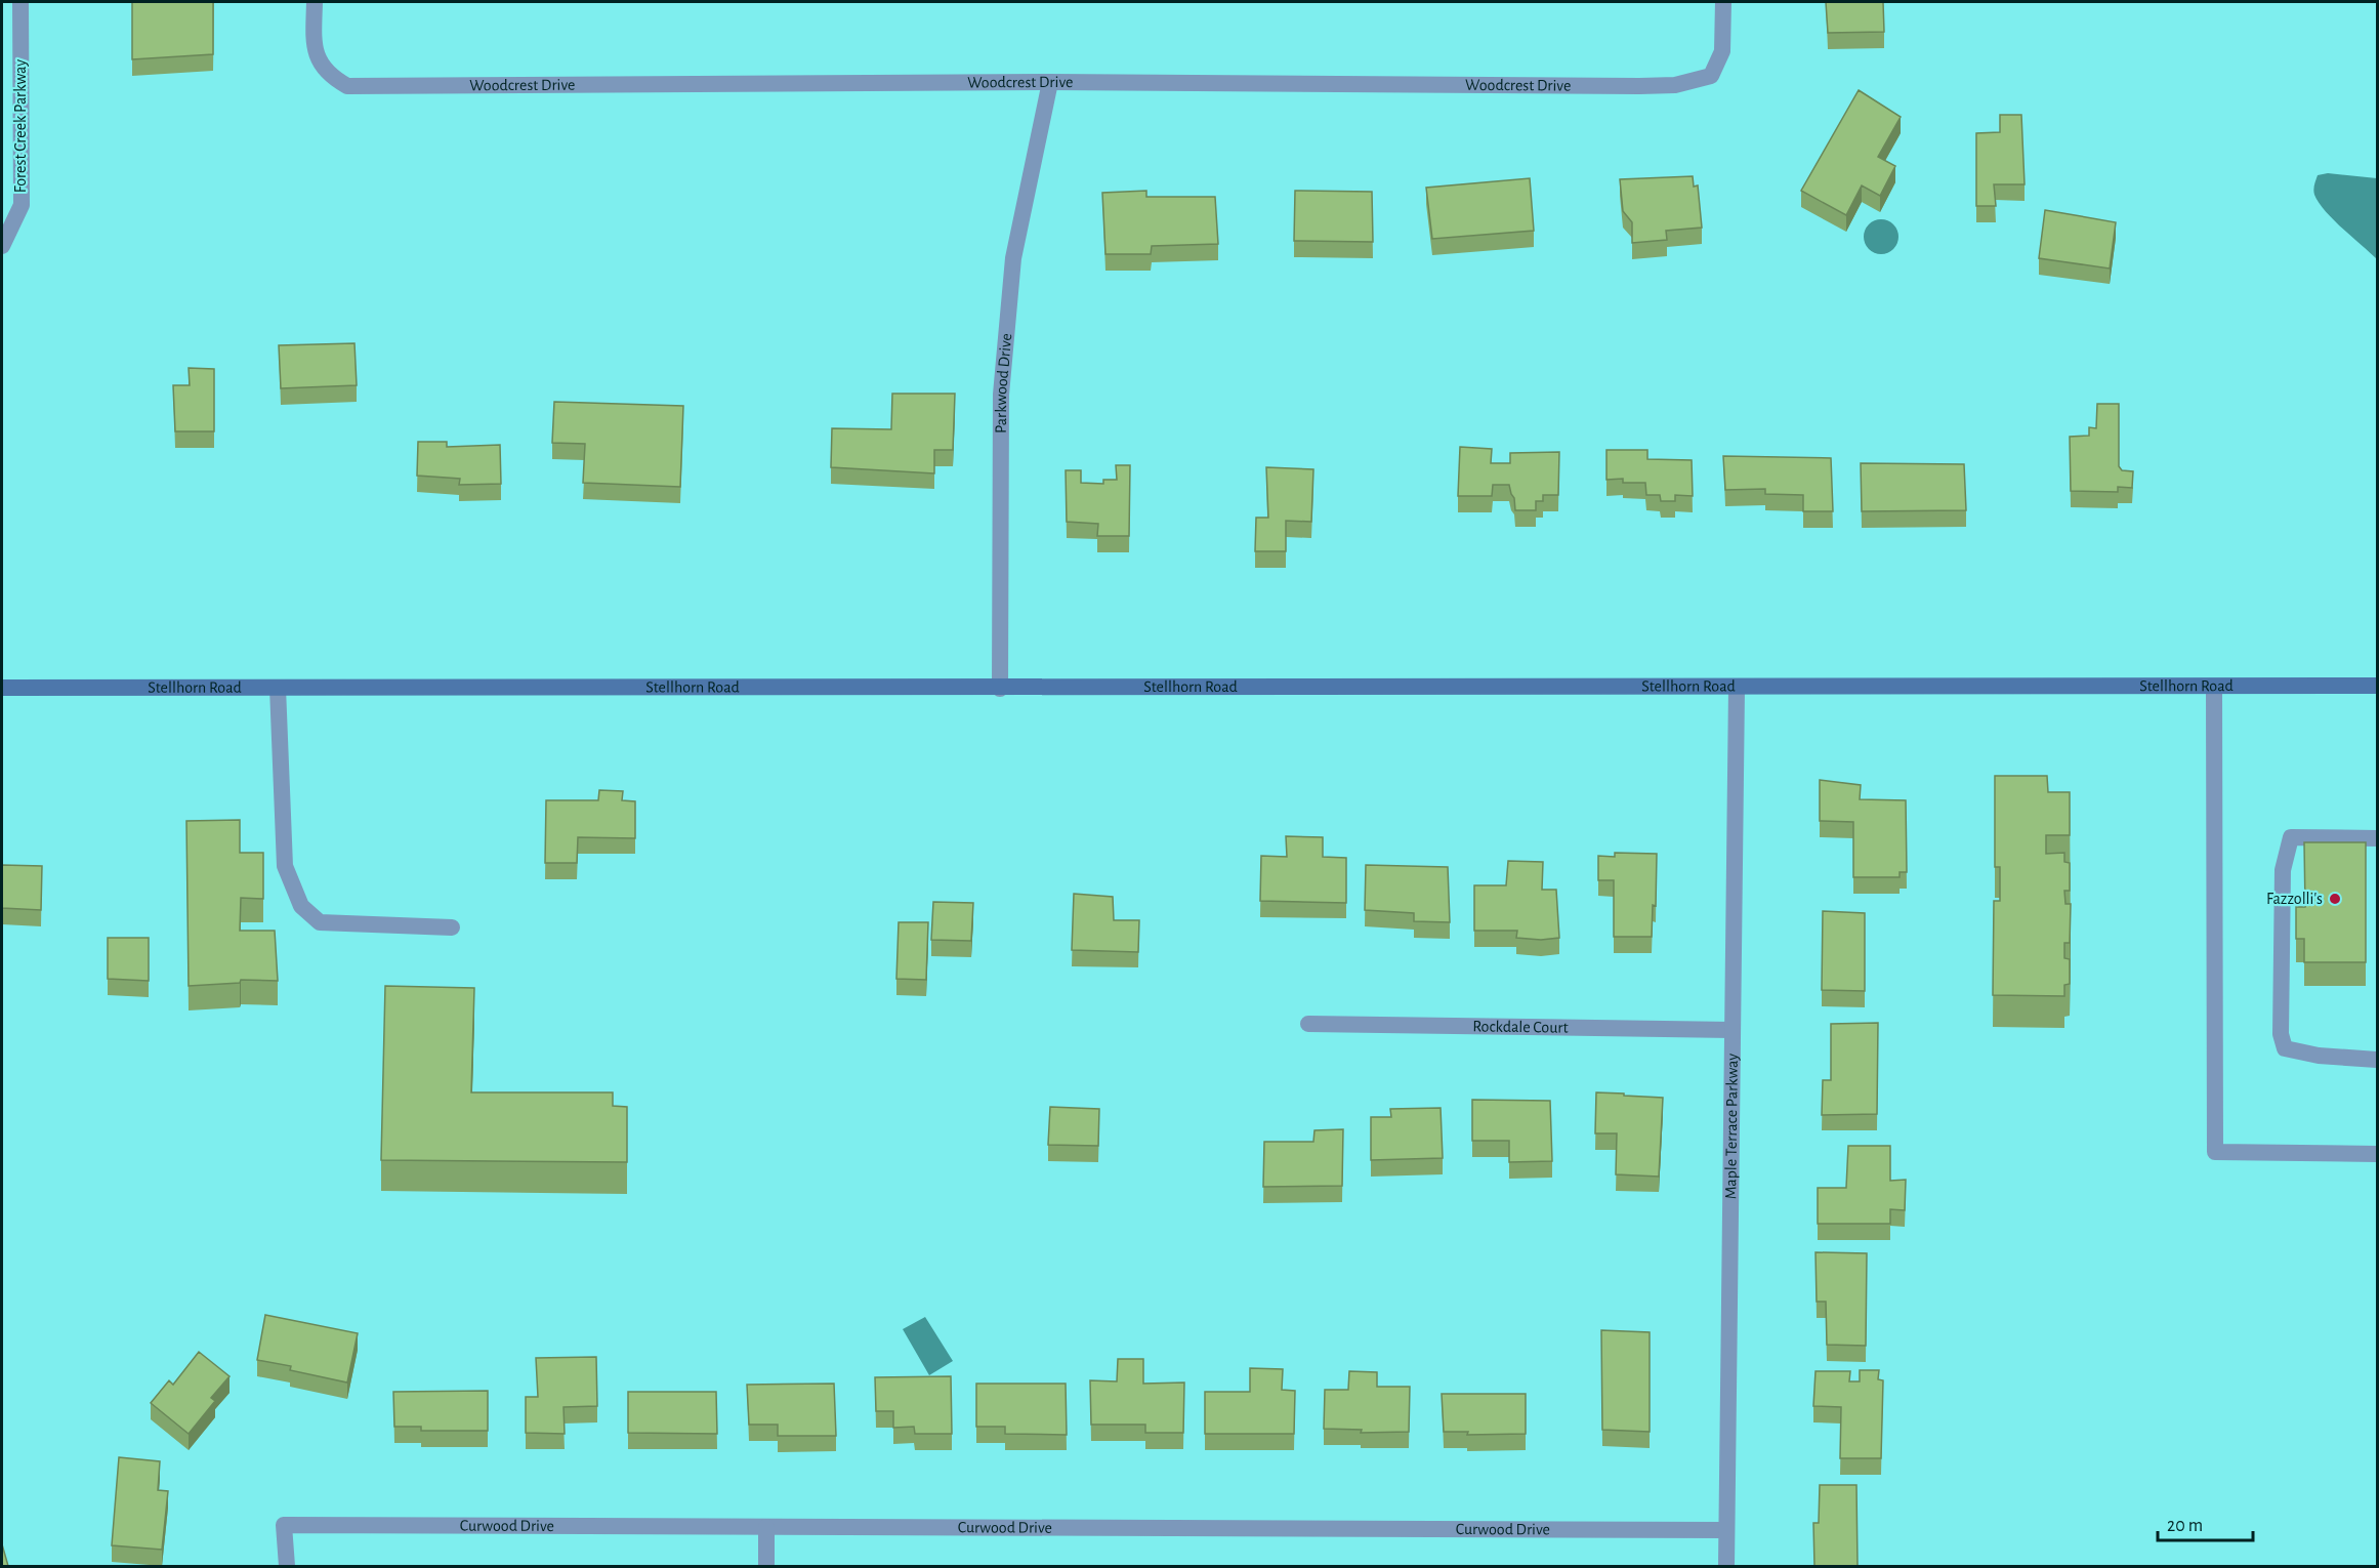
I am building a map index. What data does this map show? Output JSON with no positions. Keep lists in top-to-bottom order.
{
  "streets": {
    "main road": ["Stellhorn Road"],
    "street": [
      "Woodcrest Drive",
      "Forest Creek Parkway",
      "Parkwood Drive",
      "Rockdale Court",
      "Maple Terrace Parkway",
      "Curwood Drive"
    ]
  },
  "crossings": [
    ["Woodcrest Drive", "Parkwood Drive"],
    ["Parkwood Drive", "Stellhorn Road"],
    ["Stellhorn Road", "Maple Terrace Parkway"],
    ["Rockdale Court", "Maple Terrace Parkway"],
    ["Maple Terrace Parkway", "Curwood Drive"]
  ],
  "places": ["Fazzolli's"],
  "scale_bar": "20 m"
}
